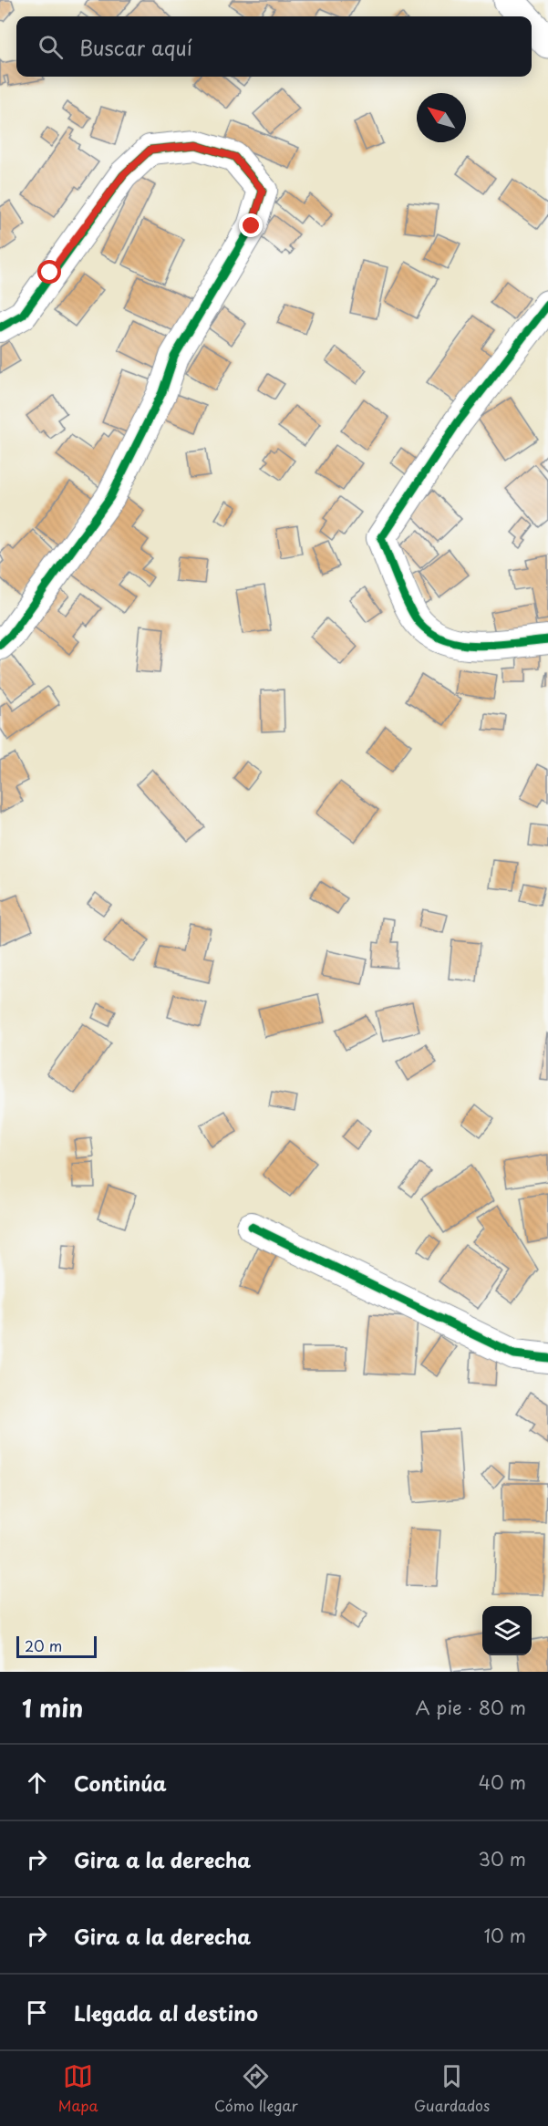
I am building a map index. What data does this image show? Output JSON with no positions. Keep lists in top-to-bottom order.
{
  "scale_bar": "20 m",
  "north": "top left",
  "page": {
    "search": "Buscar aquí",
    "scale": "20 m",
    "heading": ["1 min", "A pie · 80 m"],
    "list": [
      ["Continúa", "40 m"],
      ["Gira a la derecha", "30 m"],
      ["Gira a la derecha", "10 m"],
      "Llegada al destino"
    ],
    "nav": ["Mapa", "Cómo llegar", "Guardados"]
  }
}
